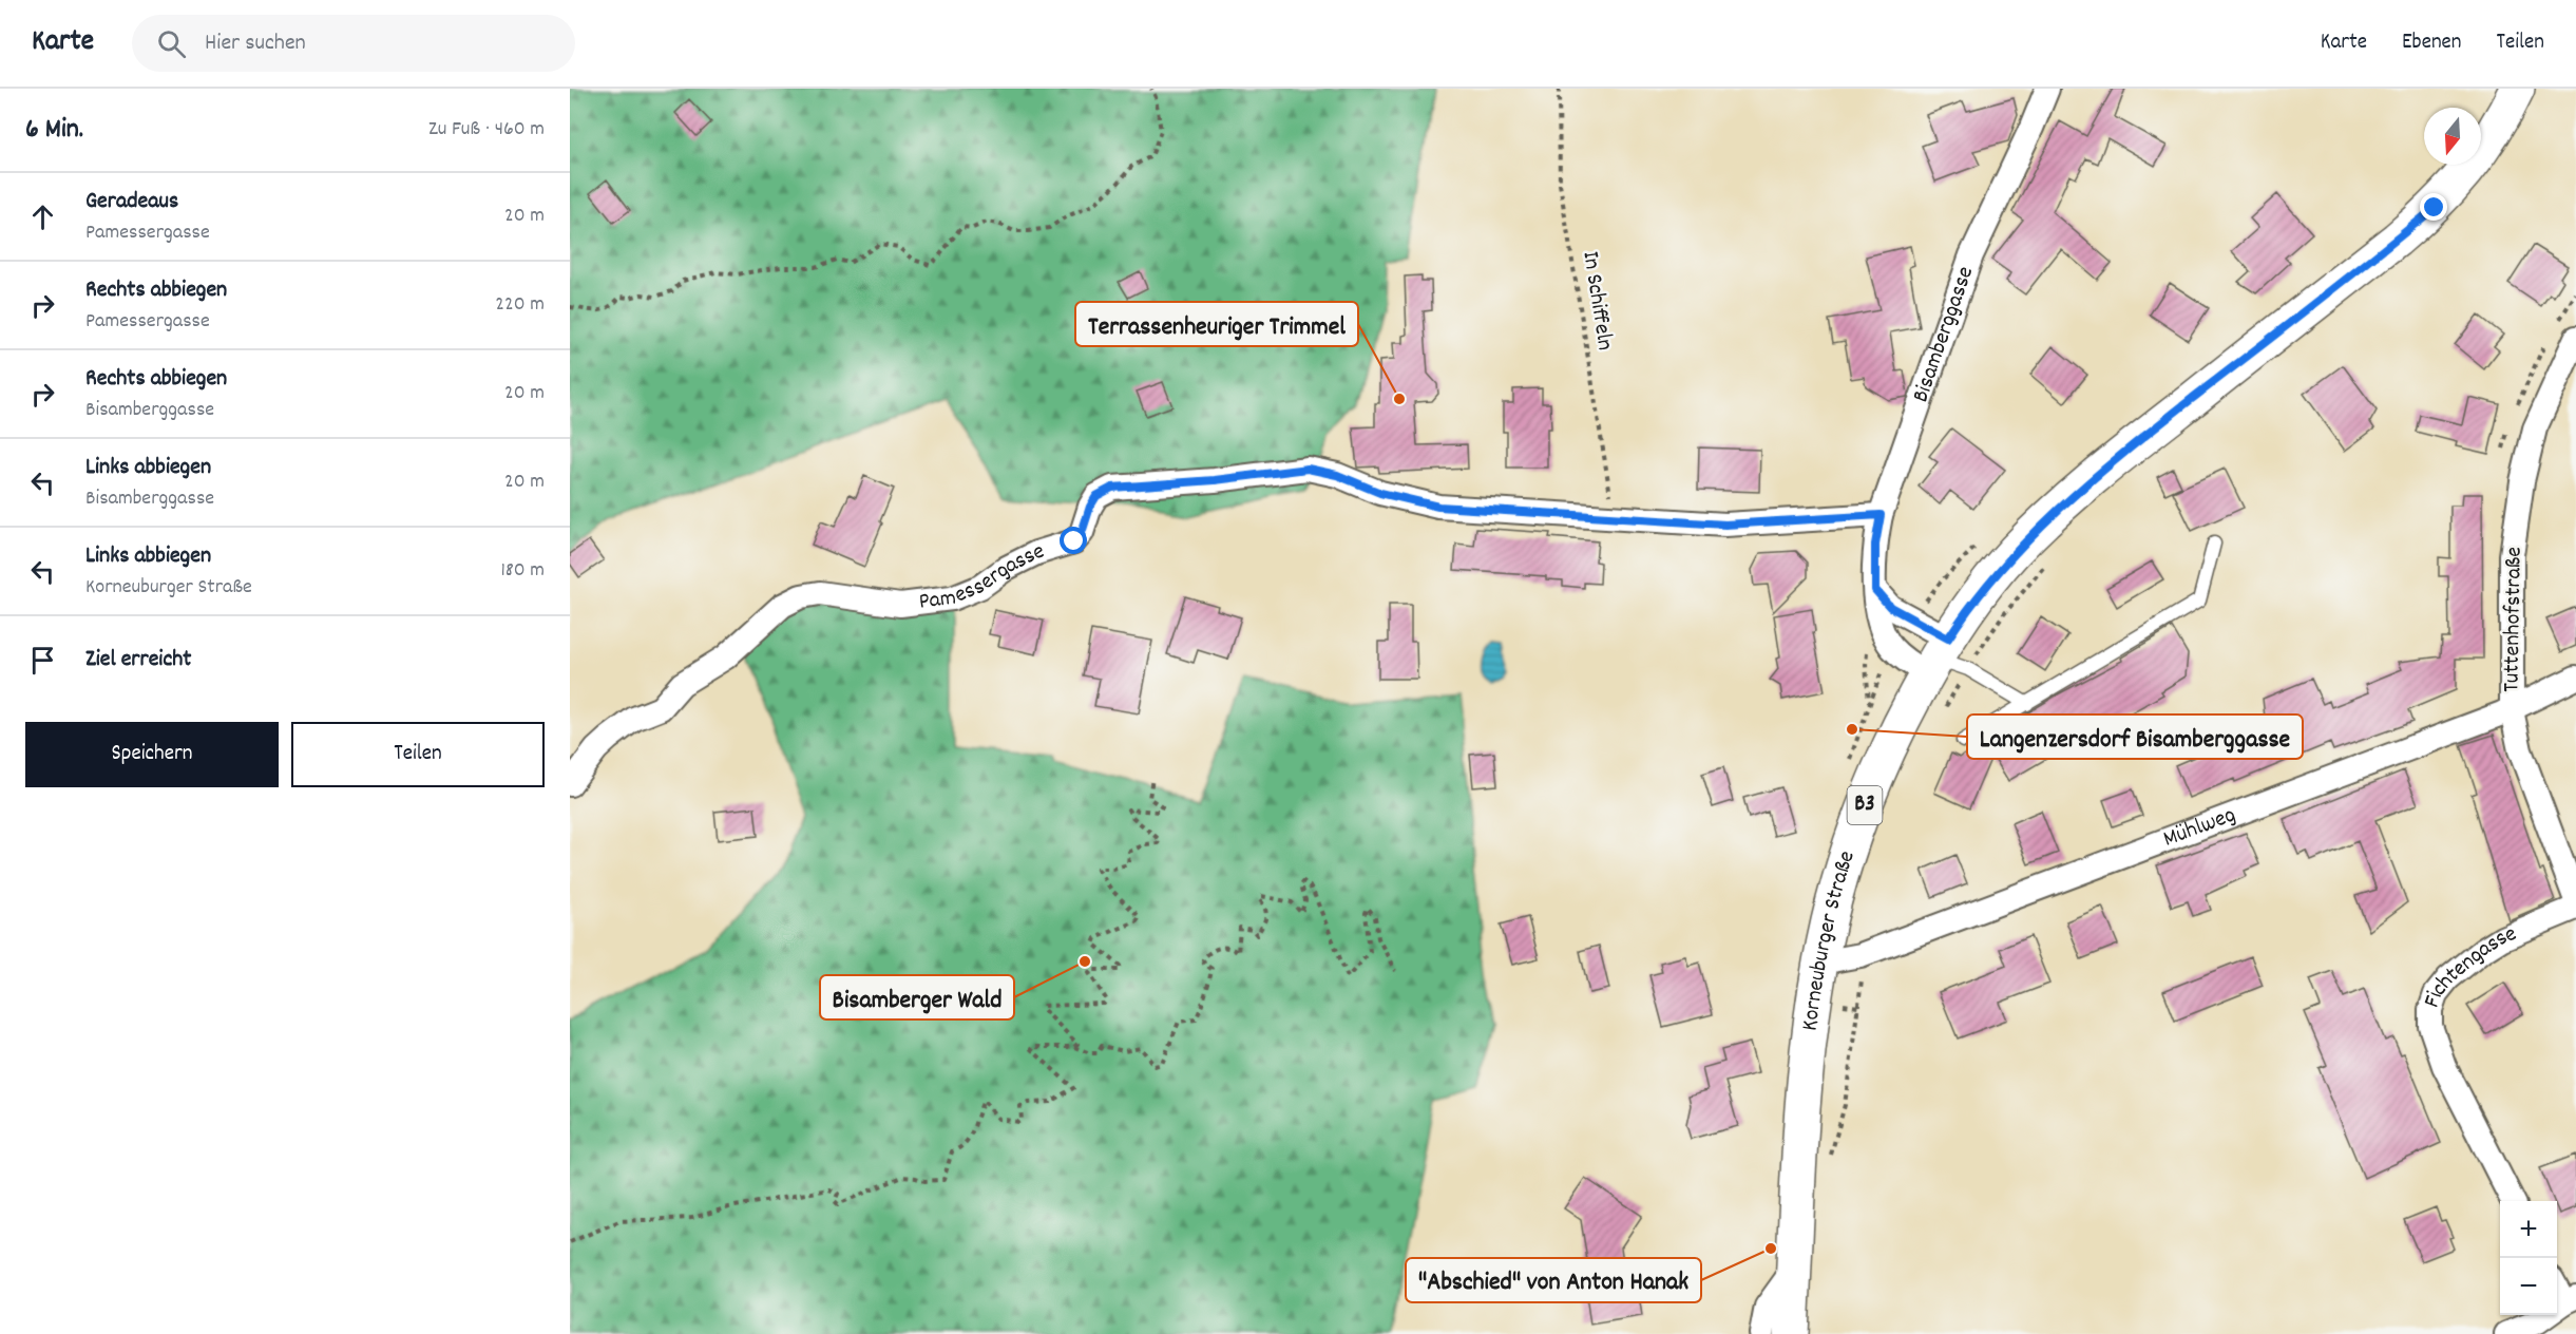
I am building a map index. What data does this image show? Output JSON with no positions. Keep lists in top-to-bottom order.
{
  "streets": {
    "main road": ["B3", "Korneuburger Straße"],
    "street": [
      "Bisamberggasse",
      "Pamessergasse",
      "Tuttenhofstraße",
      "Mühlweg",
      "Fichtengasse"
    ],
    "path": ["In Schiffeln"]
  },
  "crossings": [
    ["In Schiffeln", "Pamessergasse"],
    ["Bisamberggasse", "Pamessergasse"],
    ["Bisamberggasse", "Korneuburger Straße"],
    ["Tuttenhofstraße", "Mühlweg"],
    ["Mühlweg", "Korneuburger Straße"]
  ],
  "places": [
    "Terrassenheuriger Trimmel",
    "Langenzersdorf Bisamberggasse",
    "Bisamberger Wald",
    "\"Abschied\" von Anton Hanak"
  ],
  "north": "bottom",
  "page": {
    "header": "Karte",
    "search": "Hier suchen",
    "nav": ["Karte", "Ebenen", "Teilen"],
    "heading": ["6 Min.", "Zu Fuß · 460 m"],
    "list": [
      ["Geradeaus", "Pamessergasse", "20 m"],
      ["Rechts abbiegen", "Pamessergasse", "220 m"],
      ["Rechts abbiegen", "Bisamberggasse", "20 m"],
      ["Links abbiegen", "Bisamberggasse", "20 m"],
      ["Links abbiegen", "Korneuburger Straße", "180 m"],
      "Ziel erreicht"
    ],
    "buttons": ["Speichern", "Teilen"],
    "map_buttons": ["+", "−"]
  }
}
